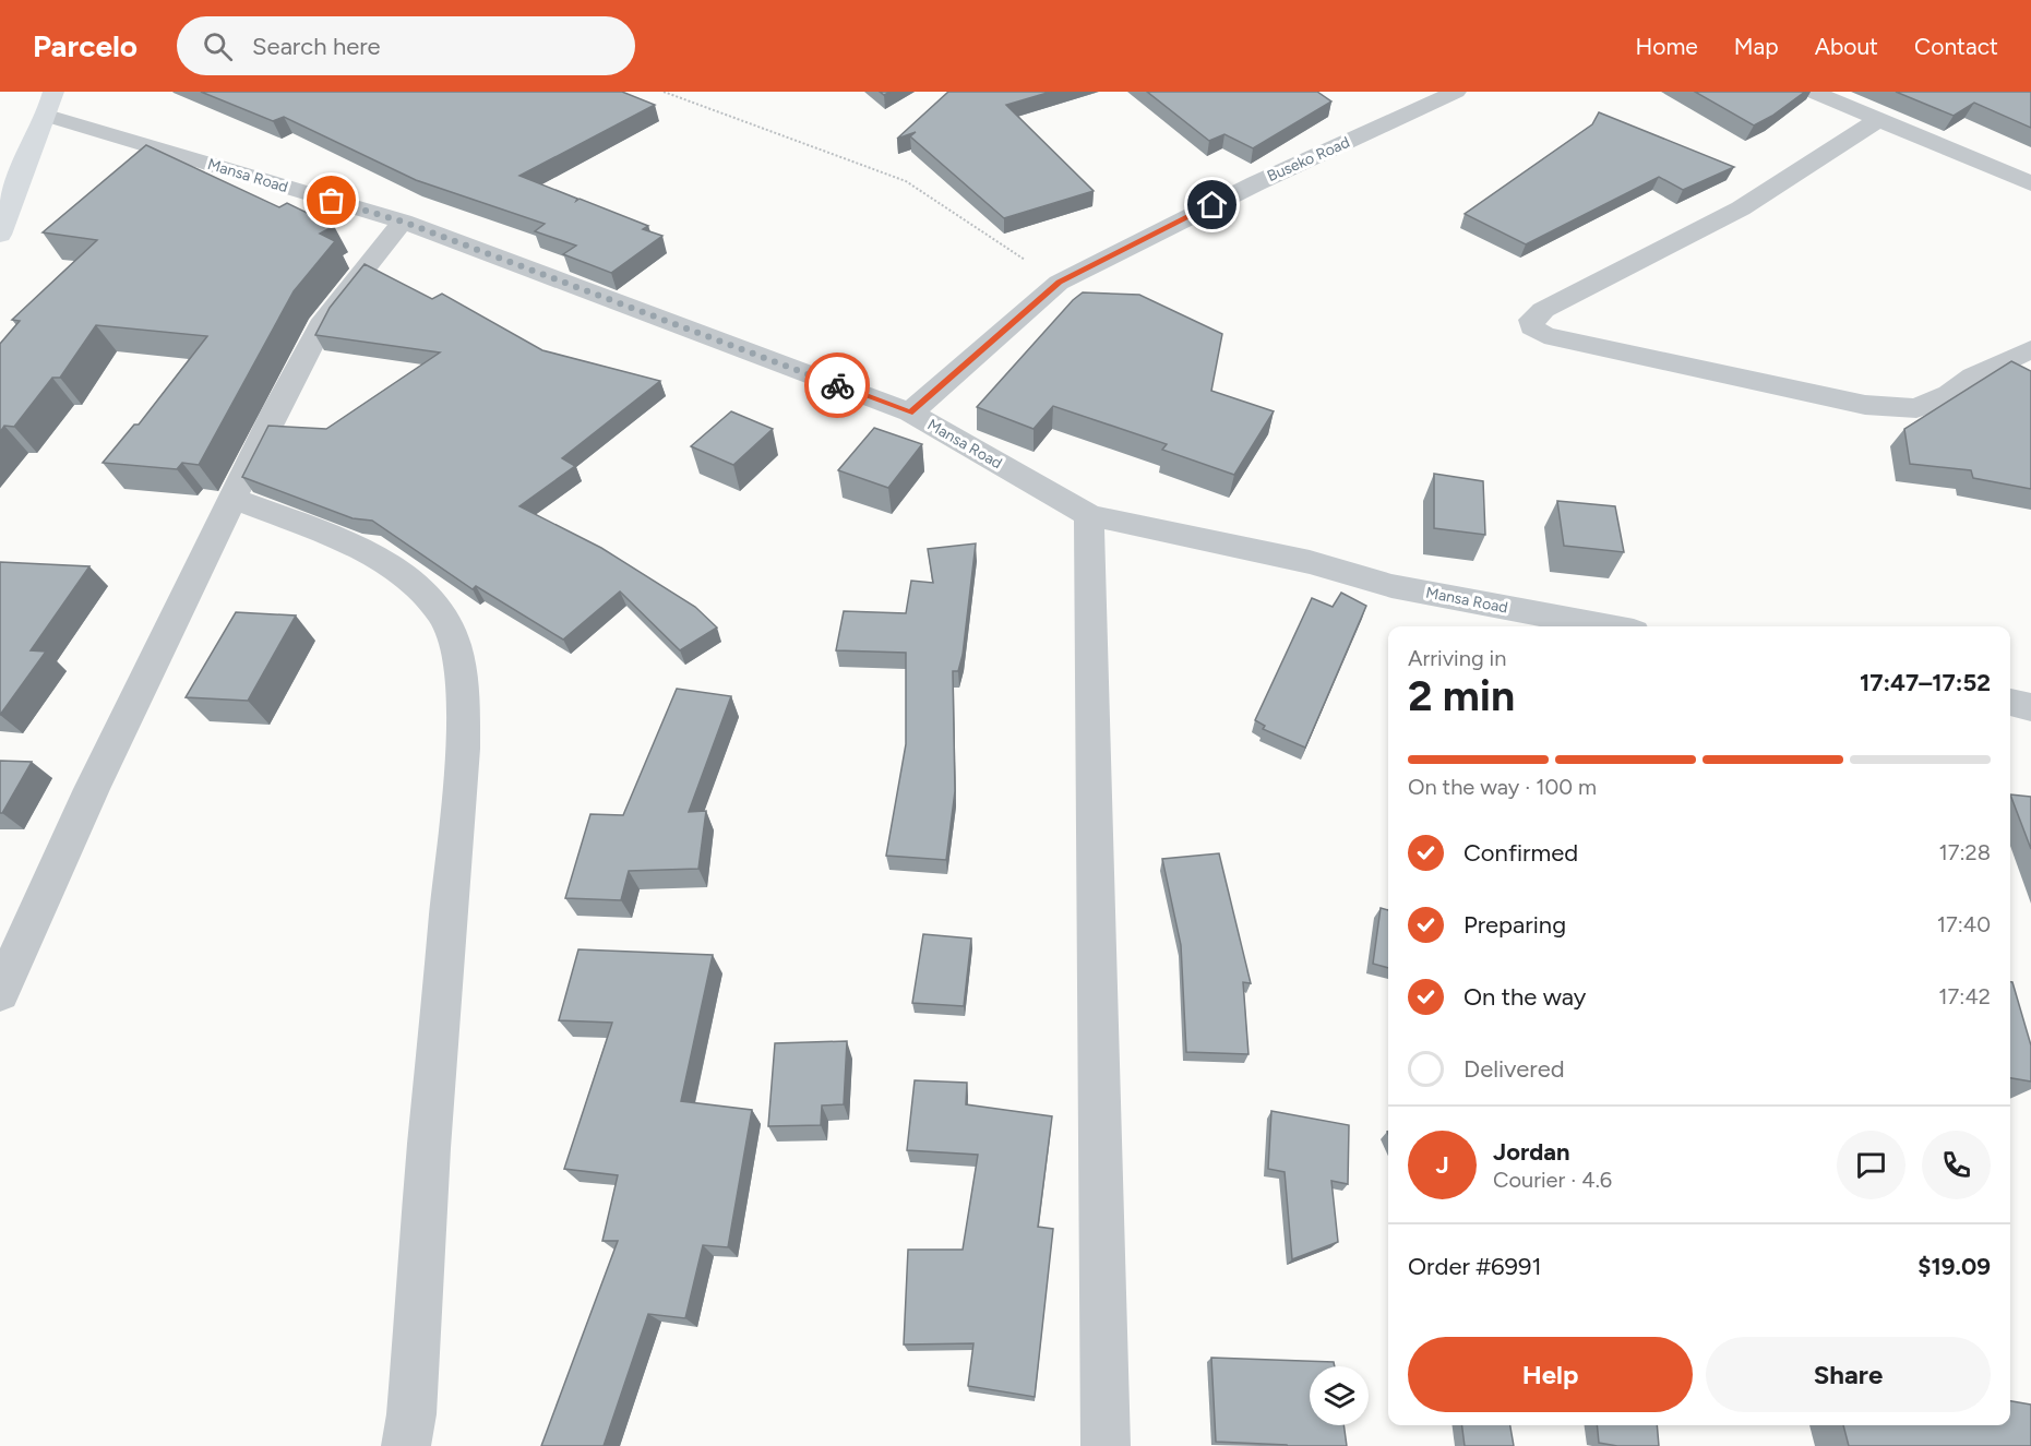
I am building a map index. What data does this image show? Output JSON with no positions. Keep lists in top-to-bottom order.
{
  "streets": {
    "street": ["Buseko Road", "Mansa Road"]
  },
  "crossings": [
    ["Buseko Road", "Mansa Road"]
  ],
  "page": {
    "header": "Parcelo",
    "search": "Search here",
    "nav": [
      "Home",
      "Map",
      "About",
      "Contact"
    ],
    "heading": ["2 min", "Arriving in", "17:47–17:52"],
    "panel": [
      "Jordan",
      "Courier · 4.6",
      "Order #6991",
      "$19.09"
    ],
    "bar": "On the way · 100 m",
    "list": [
      ["Confirmed", "17:28"],
      ["Preparing", "17:40"],
      ["On the way", "17:42"],
      "Delivered"
    ],
    "round": "J",
    "buttons": ["Help", "Share"]
  }
}
